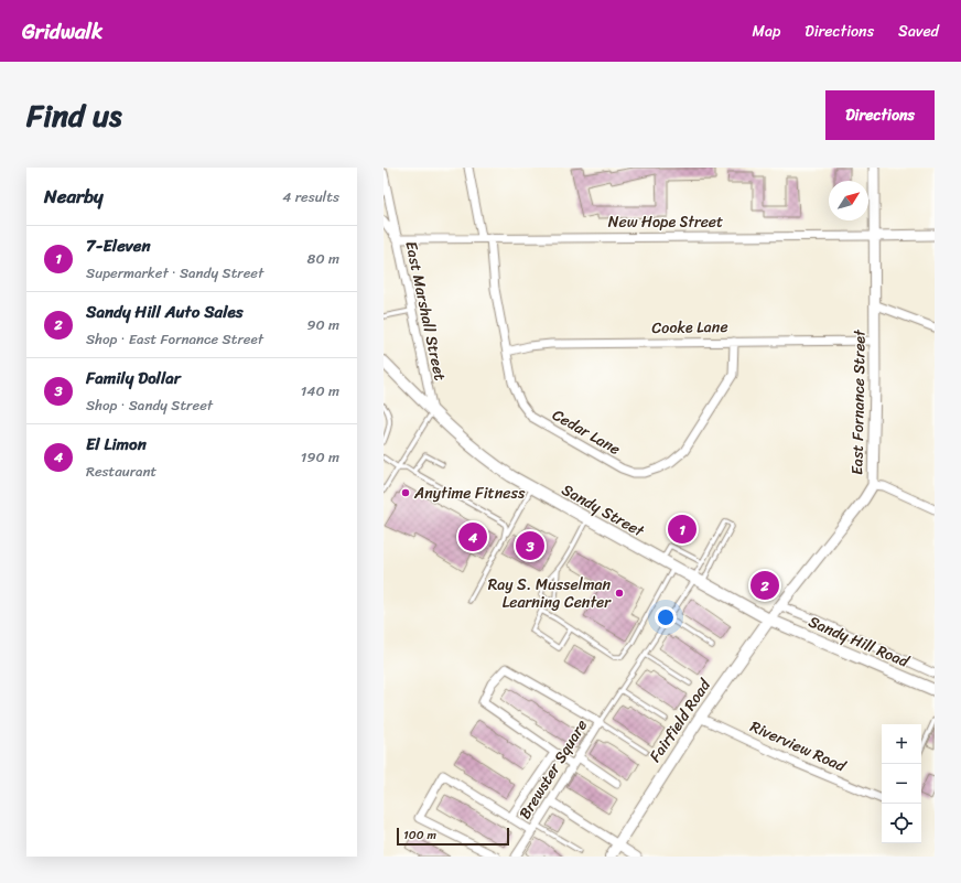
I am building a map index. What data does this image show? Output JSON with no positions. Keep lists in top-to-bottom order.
{
  "streets": {
    "main road": ["Sandy Street", "Sandy Hill Road", "Fairfield Road"],
    "street": [
      "New Hope Street",
      "East Marshall Street",
      "Cooke Lane",
      "East Fornance Street",
      "Cedar Lane",
      "Riverview Road",
      "Brewster Square"
    ]
  },
  "crossings": [
    ["New Hope Street", "East Marshall Street"],
    ["New Hope Street", "East Fornance Street"],
    ["New Hope Street", "Cedar Lane"],
    ["East Marshall Street", "Sandy Street"],
    ["Cooke Lane", "East Fornance Street"],
    ["Cooke Lane", "Cedar Lane"],
    ["East Fornance Street", "Fairfield Road"],
    ["Sandy Street", "Sandy Hill Road"],
    ["Sandy Street", "Fairfield Road"],
    ["Sandy Hill Road", "Fairfield Road"],
    ["Fairfield Road", "Riverview Road"]
  ],
  "places": ["Anytime Fitness", "Ray S. Musselman Learning Center"],
  "scale_bar": "100 m",
  "north": "top right",
  "page": {
    "header": "Gridwalk",
    "nav": ["Map", "Directions", "Saved"],
    "title": "Find us",
    "buttons": "Directions",
    "heading": ["Nearby", "4 results"],
    "list": [
      {
        "mark": "1",
        "name": "7-Eleven",
        "note": "Supermarket · Sandy Street",
        "value": "80 m"
      },
      {
        "mark": "2",
        "name": "Sandy Hill Auto Sales",
        "note": "Shop · East Fornance Street",
        "value": "90 m"
      },
      {
        "mark": "3",
        "name": "Family Dollar",
        "note": "Shop · Sandy Street",
        "value": "140 m"
      },
      {
        "mark": "4",
        "name": "El Limon",
        "note": "Restaurant",
        "value": "190 m"
      }
    ],
    "pins": [
      "1",
      "4",
      "3",
      "2"
    ],
    "map_buttons": ["+", "−"],
    "scale": "100 m"
  }
}
